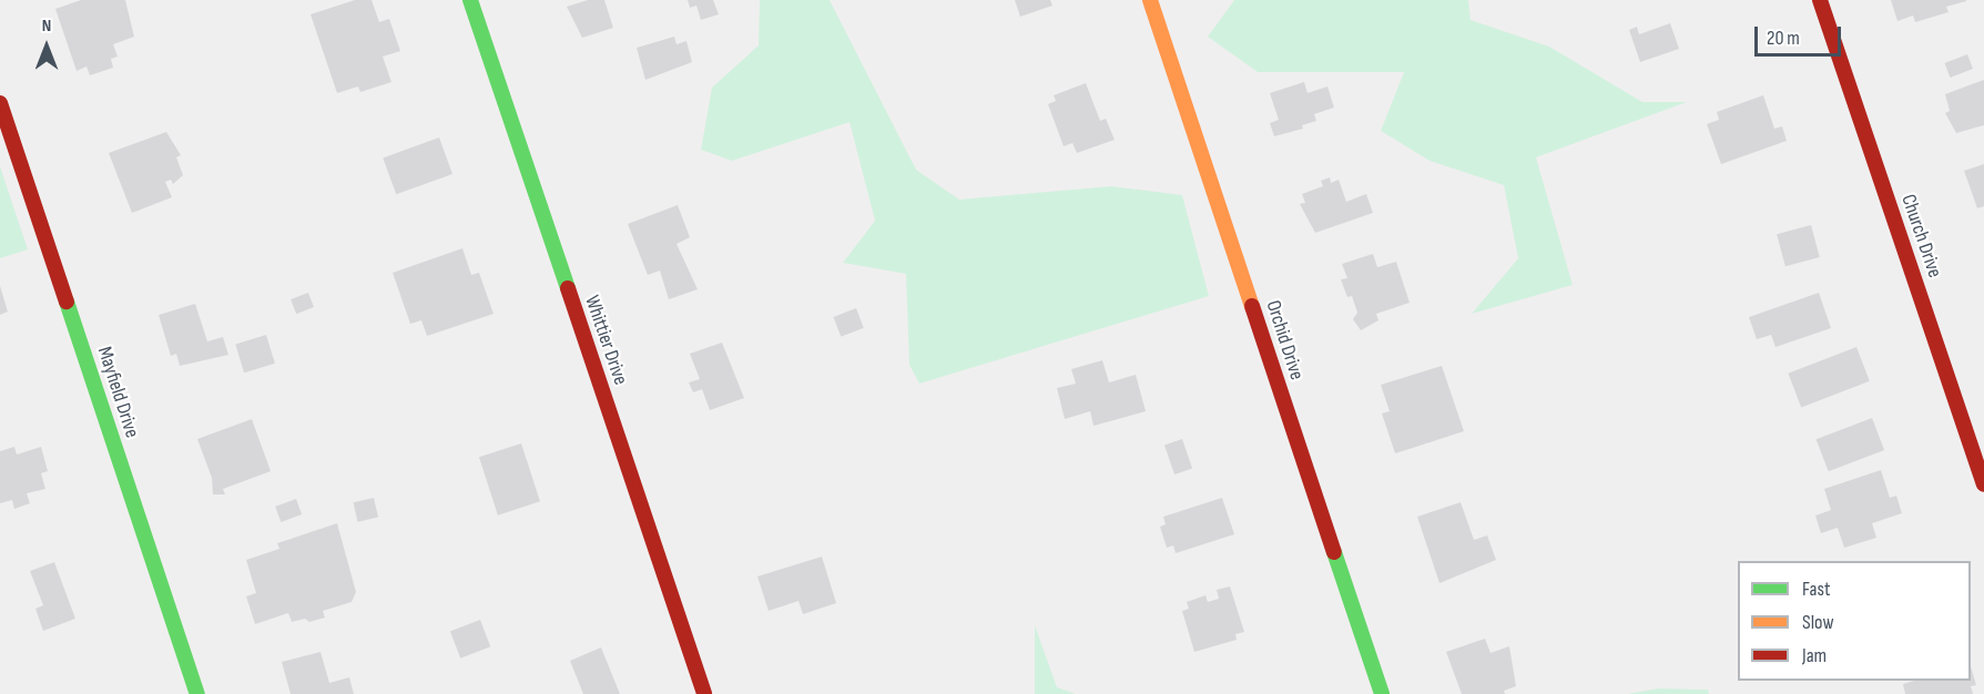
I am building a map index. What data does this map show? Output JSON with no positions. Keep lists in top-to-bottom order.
{
  "streets": {
    "street": [
      "Church Drive",
      "Whittier Drive",
      "Orchid Drive",
      "Mayfield Drive"
    ]
  },
  "legend": ["Fast", "Slow", "Jam"],
  "scale_bar": "20 m",
  "north": "top"
}
